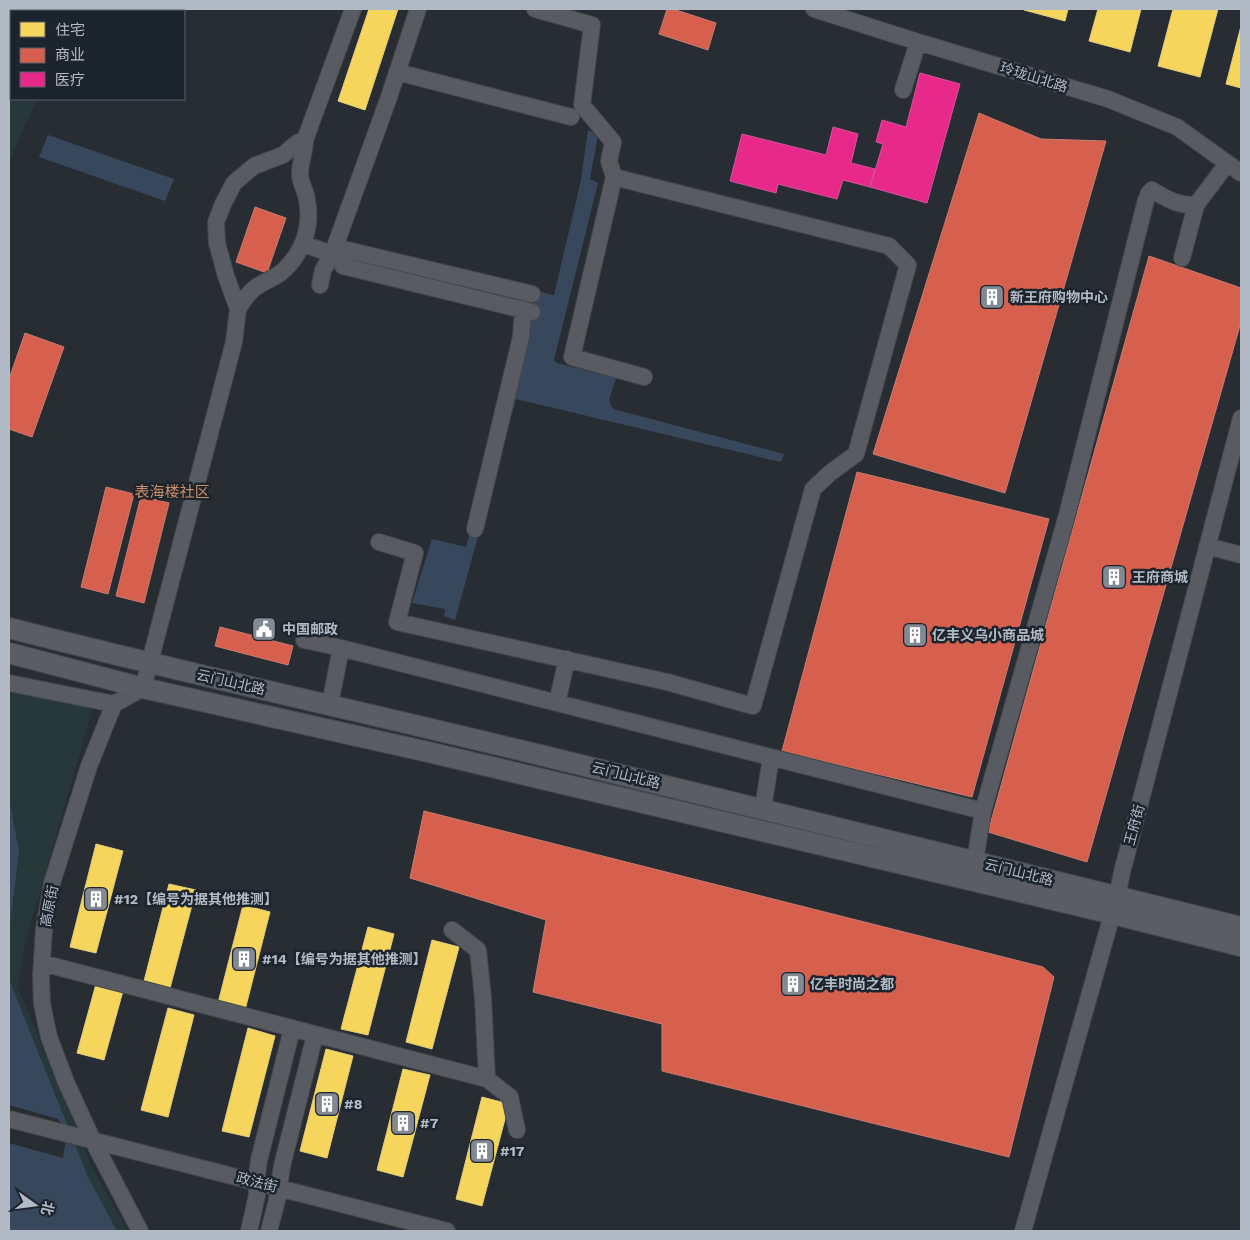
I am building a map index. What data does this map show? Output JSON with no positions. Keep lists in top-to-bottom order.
{
  "streets": {
    "main road": ["云门山北路"],
    "street": [
      "玲珑山北路",
      "王府街",
      "高原街",
      "政法街"
    ]
  },
  "crossings": [
    ["云门山北路", "王府街"],
    ["高原街", "政法街"]
  ],
  "districts": ["表海楼社区"],
  "places": {
    "building": [
      "新王府购物中心",
      "王府商城",
      "亿丰义乌小商品城",
      "#12【编号为据其他推测】",
      "#14【编号为据其他推测】",
      "亿丰时尚之都",
      "#8",
      "#7",
      "#17"
    ],
    "public building": ["中国邮政"]
  },
  "legend": ["住宅", "商业", "医疗"],
  "north": "right"
}
